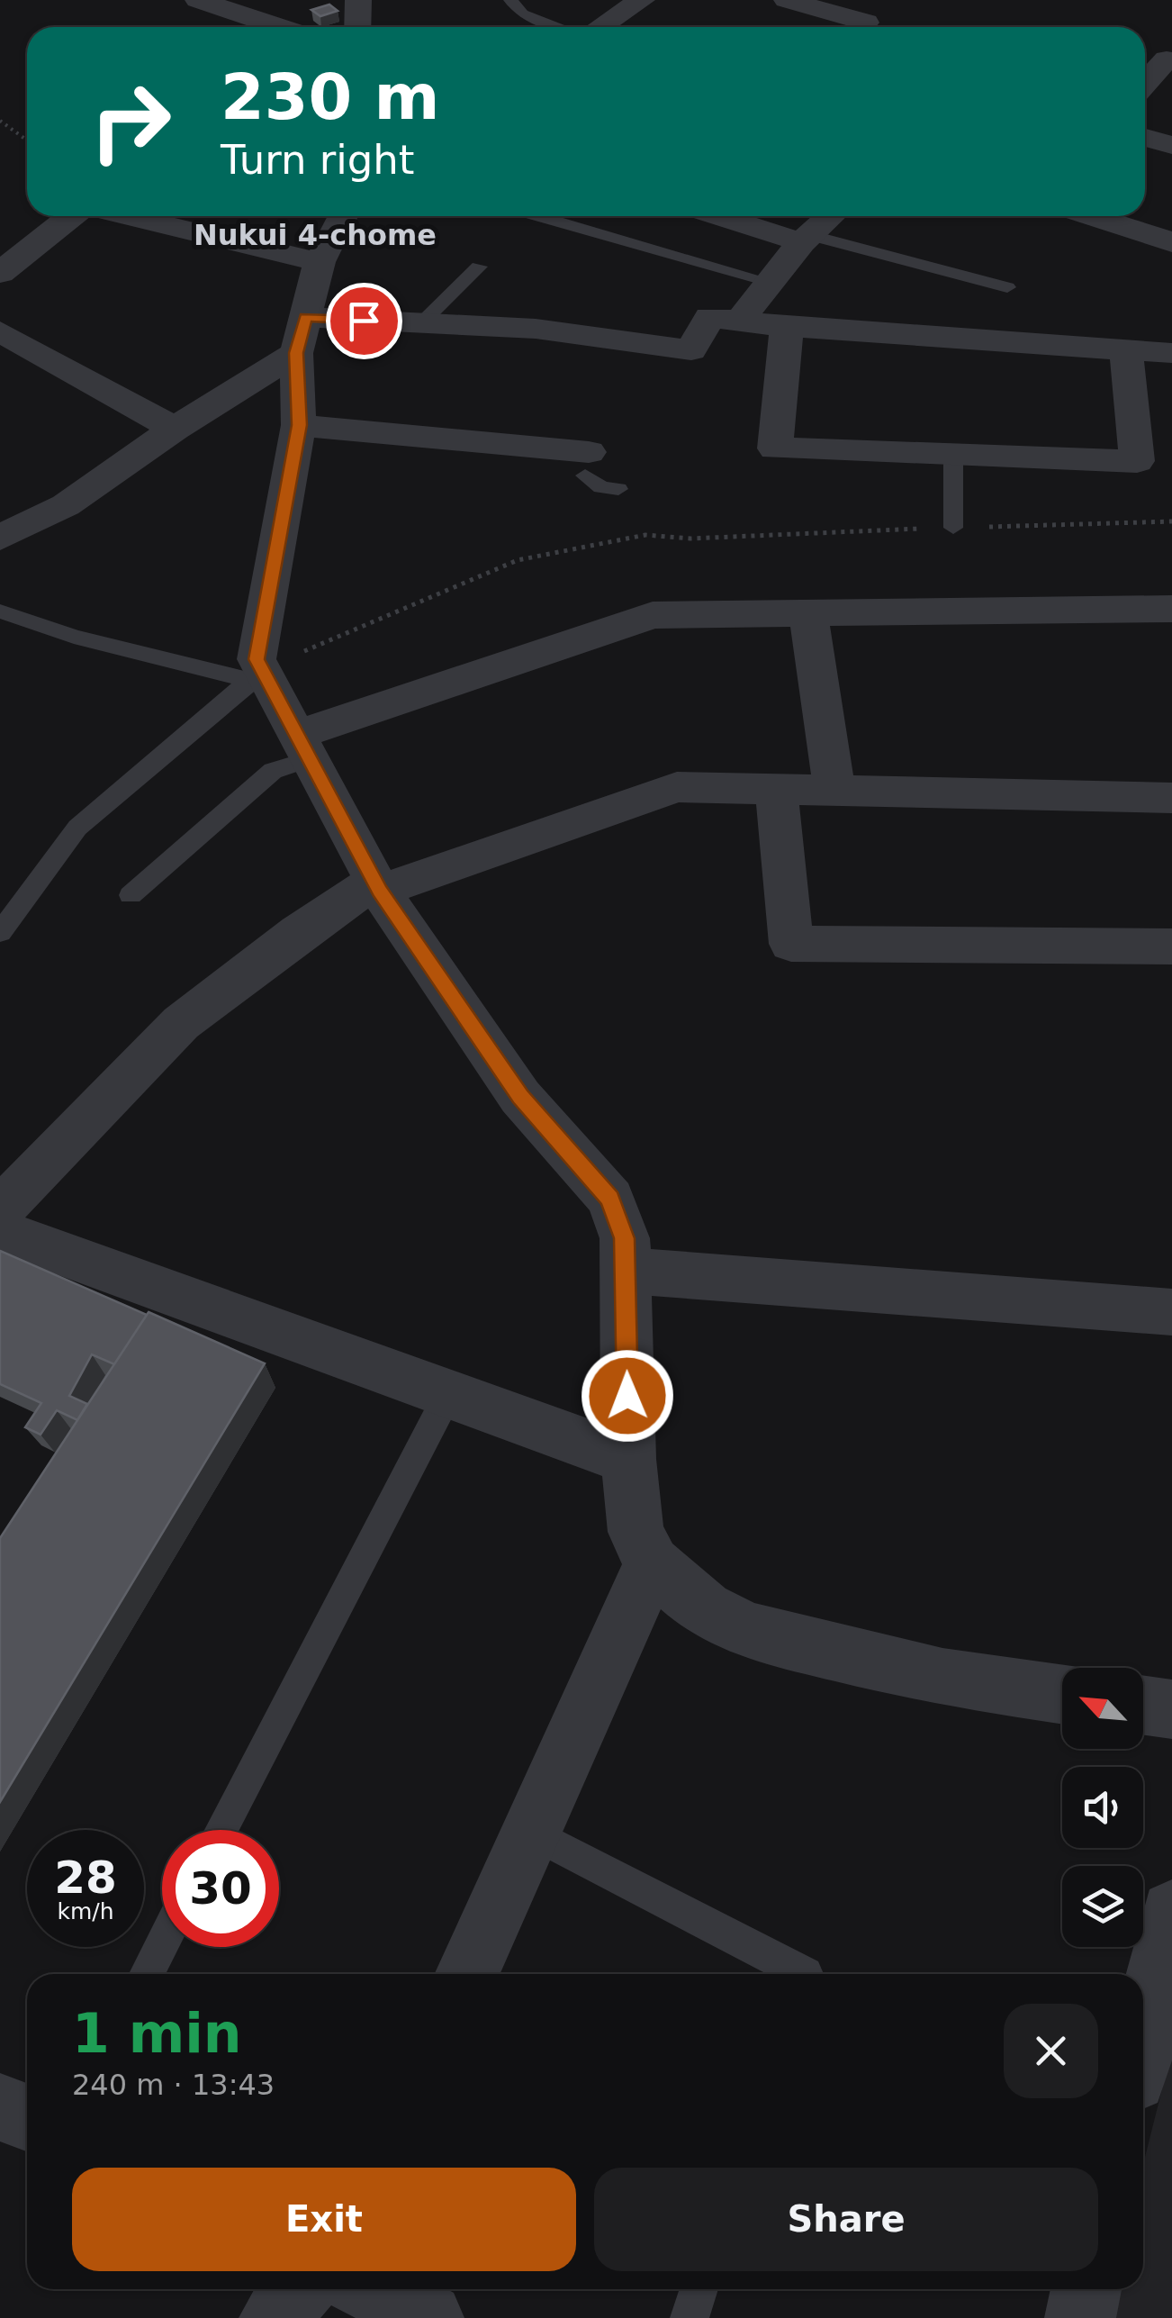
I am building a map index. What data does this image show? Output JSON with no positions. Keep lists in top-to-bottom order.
{
  "districts": ["Nukui 4-chome"],
  "north": "top left",
  "page": {
    "turn": ["230 m", "Turn right"],
    "speed": "28 km/h",
    "limit": "30",
    "heading": ["1 min", "240 m · 13:43"],
    "buttons": ["Exit", "Share"]
  }
}
